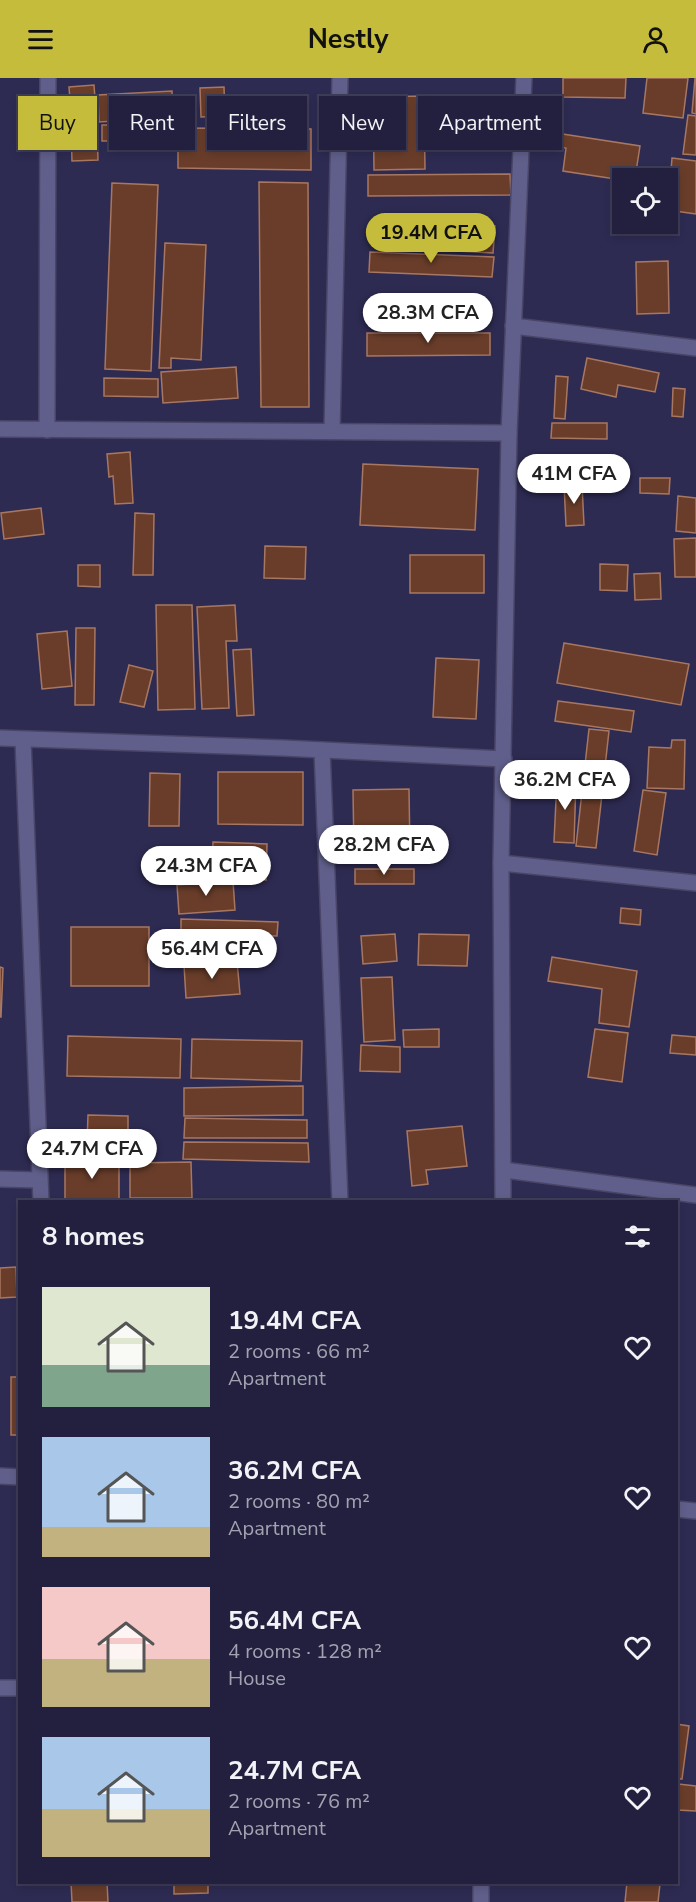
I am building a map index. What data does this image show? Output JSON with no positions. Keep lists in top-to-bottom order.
{
  "page": {
    "header": "Nestly",
    "chip": [
      "Buy",
      "Rent",
      "Filters",
      "New",
      "Apartment"
    ],
    "price": [
      "19.4M CFA",
      "28.3M CFA",
      "41M CFA",
      "36.2M CFA",
      "28.2M CFA",
      "24.3M CFA",
      "56.4M CFA",
      "24.7M CFA"
    ],
    "heading": "8 homes",
    "list": [
      {
        "name": "19.4M CFA",
        "note": "2 rooms · 66 m² · Apartment"
      },
      {
        "name": "36.2M CFA",
        "note": "2 rooms · 80 m² · Apartment"
      },
      {
        "name": "56.4M CFA",
        "note": "4 rooms · 128 m² · House"
      },
      {
        "name": "24.7M CFA",
        "note": "2 rooms · 76 m² · Apartment"
      }
    ]
  }
}
